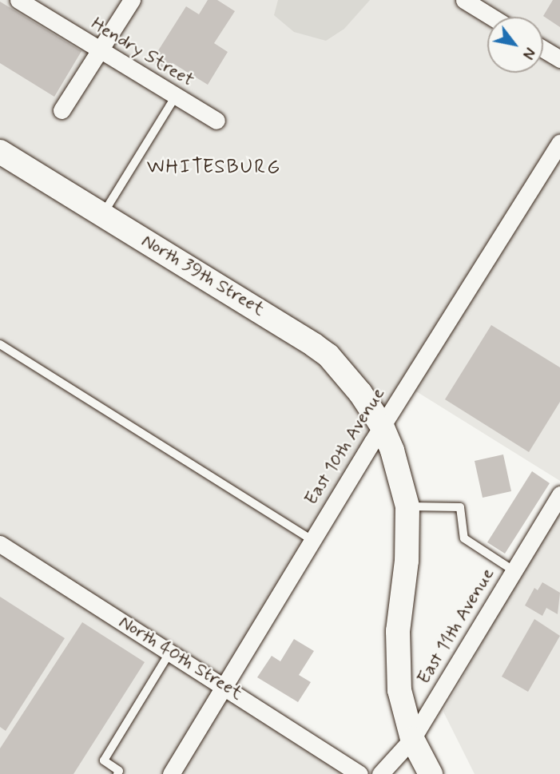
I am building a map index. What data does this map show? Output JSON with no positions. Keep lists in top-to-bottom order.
{
  "streets": {
    "main road": ["North 39th Street"],
    "street": [
      "Hendry Street",
      "East 10th Avenue",
      "East 11th Avenue",
      "North 40th Street"
    ]
  },
  "crossings": [
    ["North 39th Street", "East 10th Avenue"],
    ["East 10th Avenue", "North 40th Street"]
  ],
  "districts": ["WHITESBURG"],
  "north": "bottom right"
}
